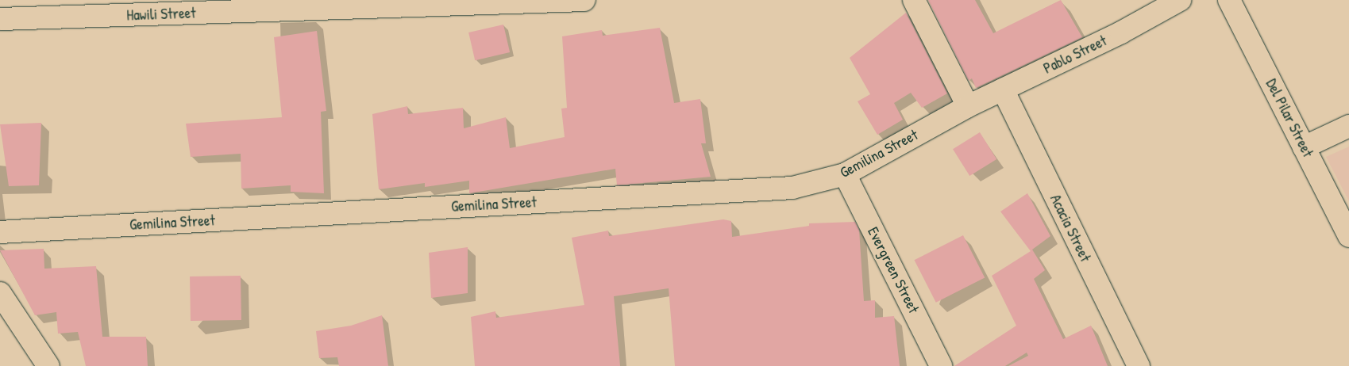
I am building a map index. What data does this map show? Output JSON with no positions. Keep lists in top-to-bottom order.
{
  "streets": {
    "street": [
      "Hawili Street",
      "Pablo Street",
      "Del Pilar Street",
      "Gemilina Street",
      "Acacia Street",
      "Evergreen Street"
    ]
  },
  "crossings": [
    ["Pablo Street", "Gemilina Street"],
    ["Pablo Street", "Acacia Street"],
    ["Gemilina Street", "Evergreen Street"]
  ]
}
